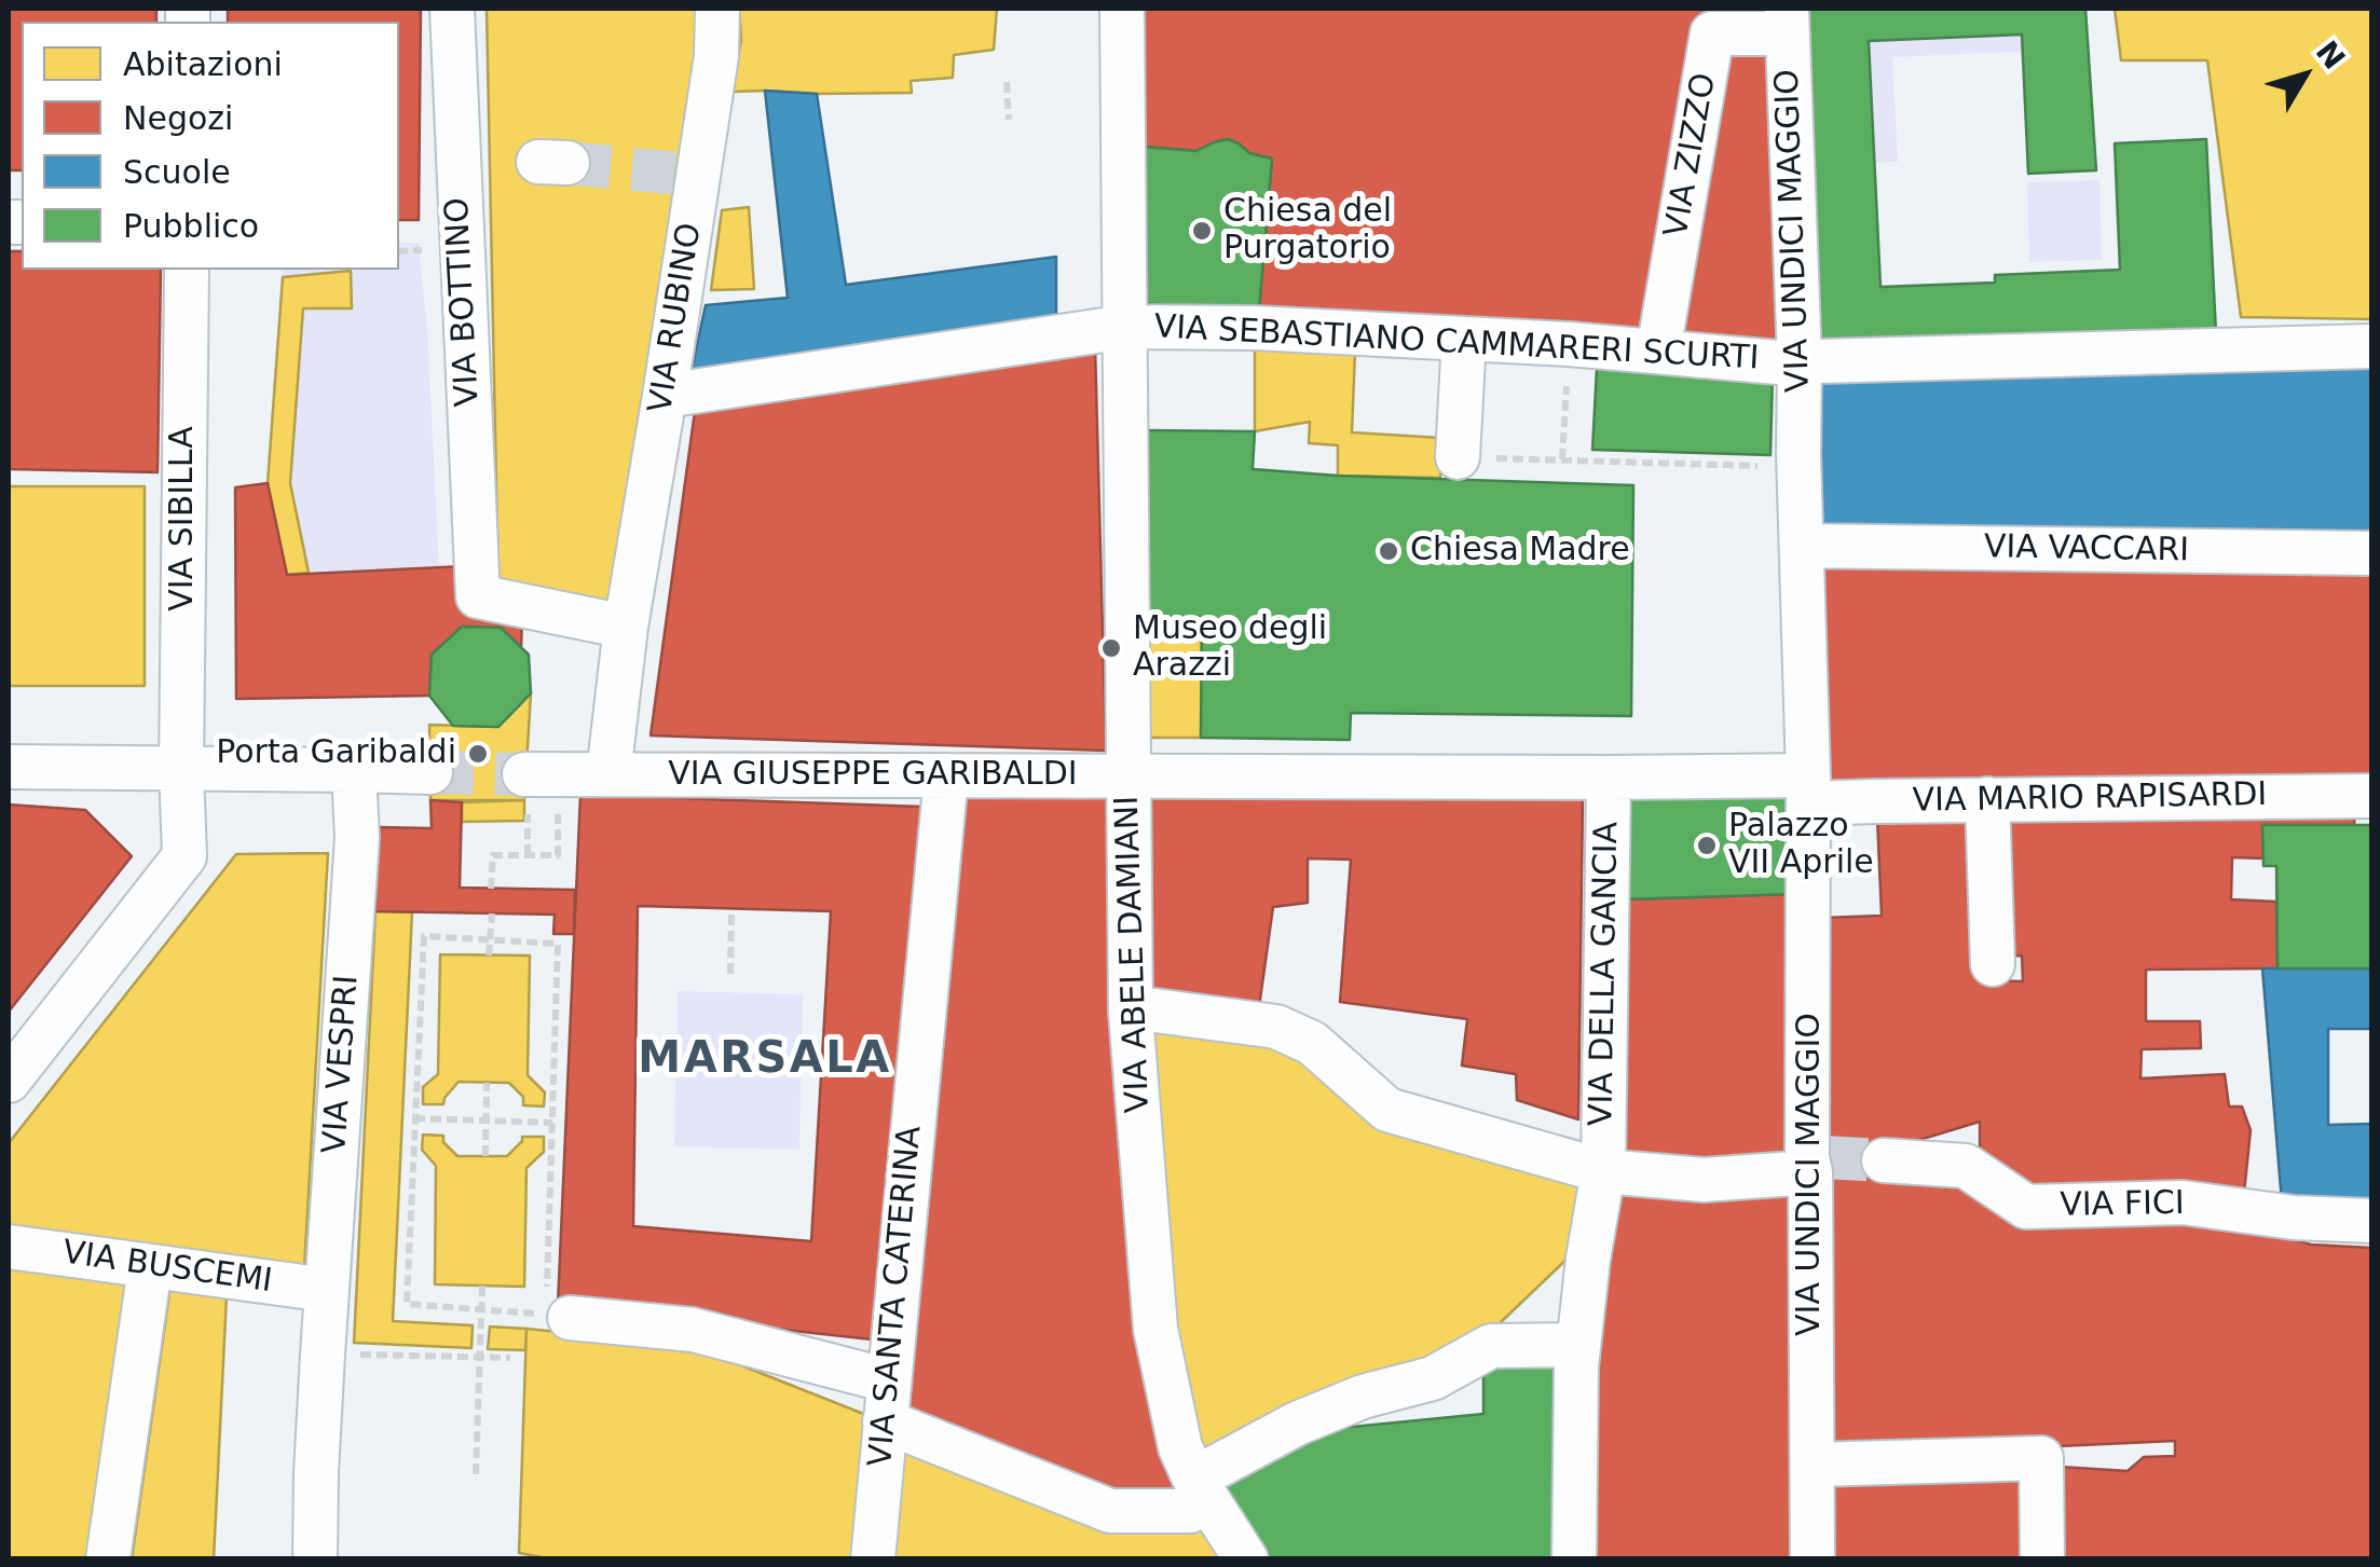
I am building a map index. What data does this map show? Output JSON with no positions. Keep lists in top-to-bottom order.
{
  "streets": {
    "street": [
      "VIA ZIZZO",
      "VIA UNDICI MAGGIO",
      "VIA BOTTINO",
      "VIA RUBINO",
      "VIA SEBASTIANO CAMMARERI SCURTI",
      "VIA SIBILLA",
      "VIA VACCARI",
      "VIA GIUSEPPE GARIBALDI",
      "VIA MARIO RAPISARDI",
      "VIA ABELE DAMIANI",
      "VIA DELLA GANCIA",
      "VIA VESPRI",
      "VIA FICI",
      "VIA BUSCEMI",
      "VIA SANTA CATERINA"
    ]
  },
  "crossings": [
    ["VIA ZIZZO", "VIA UNDICI MAGGIO"],
    ["VIA ZIZZO", "VIA SEBASTIANO CAMMARERI SCURTI"],
    ["VIA UNDICI MAGGIO", "VIA SEBASTIANO CAMMARERI SCURTI"],
    ["VIA UNDICI MAGGIO", "VIA VACCARI"],
    ["VIA UNDICI MAGGIO", "VIA MARIO RAPISARDI"],
    ["VIA BOTTINO", "VIA RUBINO"],
    ["VIA RUBINO", "VIA SEBASTIANO CAMMARERI SCURTI"],
    ["VIA RUBINO", "VIA GIUSEPPE GARIBALDI"],
    ["VIA SEBASTIANO CAMMARERI SCURTI", "VIA ABELE DAMIANI"],
    ["VIA GIUSEPPE GARIBALDI", "VIA MARIO RAPISARDI"],
    ["VIA GIUSEPPE GARIBALDI", "VIA ABELE DAMIANI"],
    ["VIA GIUSEPPE GARIBALDI", "VIA DELLA GANCIA"],
    ["VIA GIUSEPPE GARIBALDI", "VIA SANTA CATERINA"],
    ["VIA MARIO RAPISARDI", "VIA DELLA GANCIA"],
    ["VIA VESPRI", "VIA BUSCEMI"]
  ],
  "districts": ["MARSALA"],
  "places": [
    "Chiesa del Purgatorio",
    "Chiesa Madre",
    "Museo degli Arazzi",
    "Porta Garibaldi",
    "Palazzo VII Aprile"
  ],
  "legend": [
    "Abitazioni",
    "Negozi",
    "Scuole",
    "Pubblico"
  ],
  "north": "top right"
}
